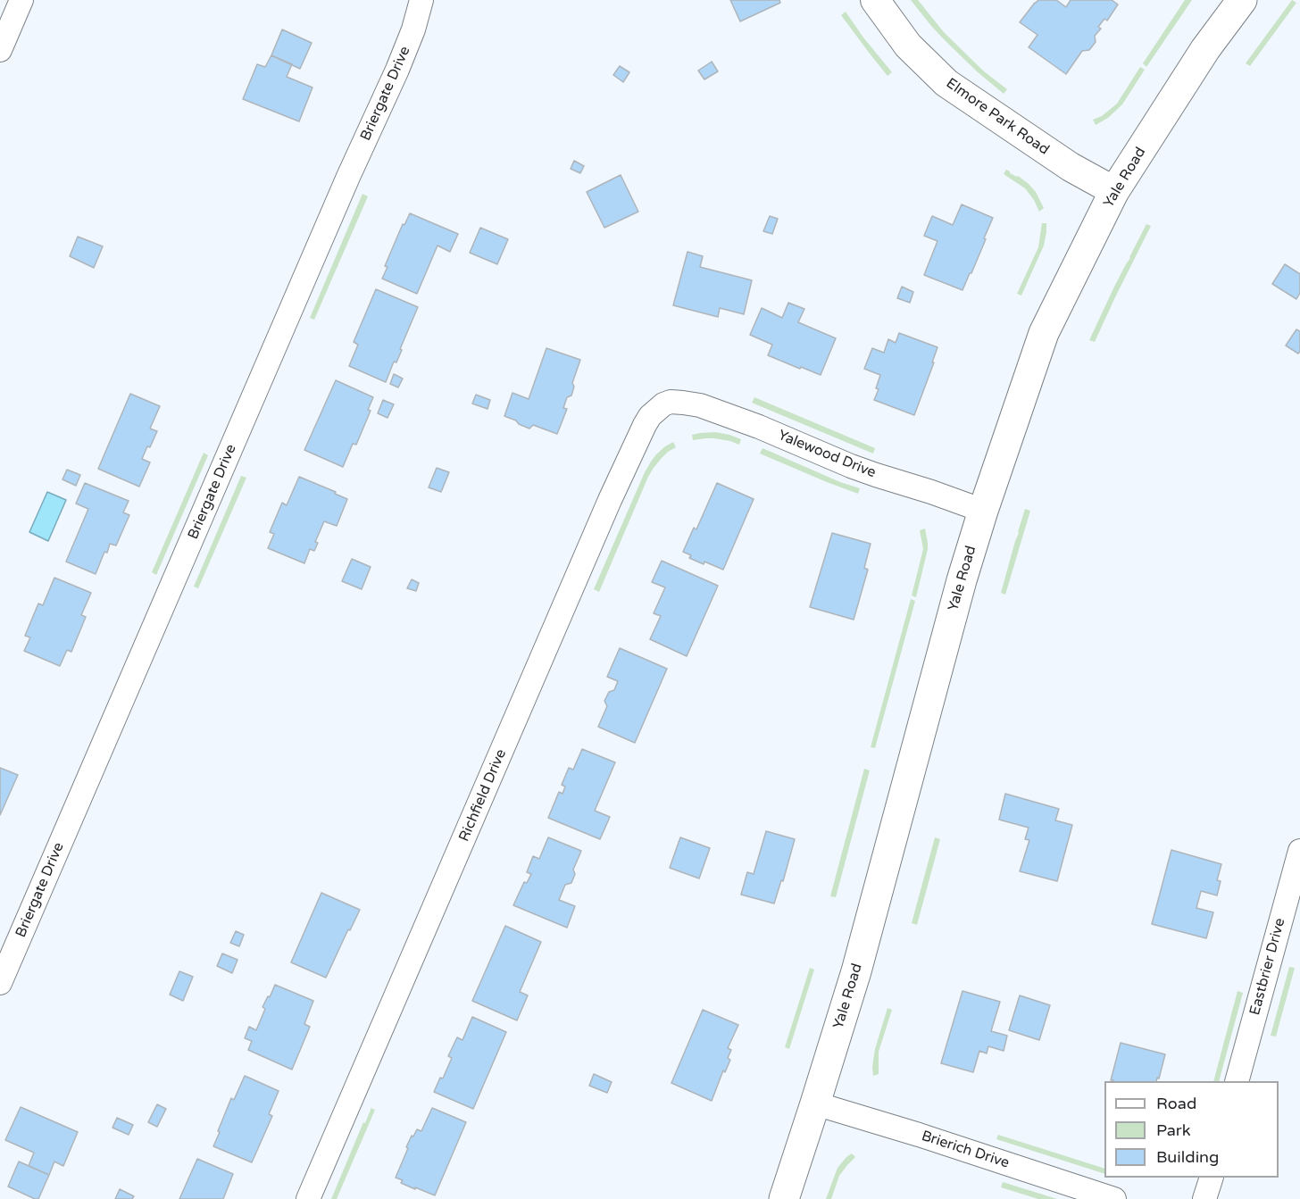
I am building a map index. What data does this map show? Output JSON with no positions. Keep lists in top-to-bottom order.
{
  "streets": {
    "main road": ["Yale Road"],
    "street": [
      "Briergate Drive",
      "Elmore Park Road",
      "Yalewood Drive",
      "Richfield Drive",
      "Eastbrier Drive",
      "Brierich Drive"
    ]
  },
  "crossings": [
    ["Elmore Park Road", "Yale Road"],
    ["Yale Road", "Yalewood Drive"],
    ["Yale Road", "Brierich Drive"],
    ["Yalewood Drive", "Richfield Drive"]
  ],
  "legend": ["Road", "Park", "Building"]
}
